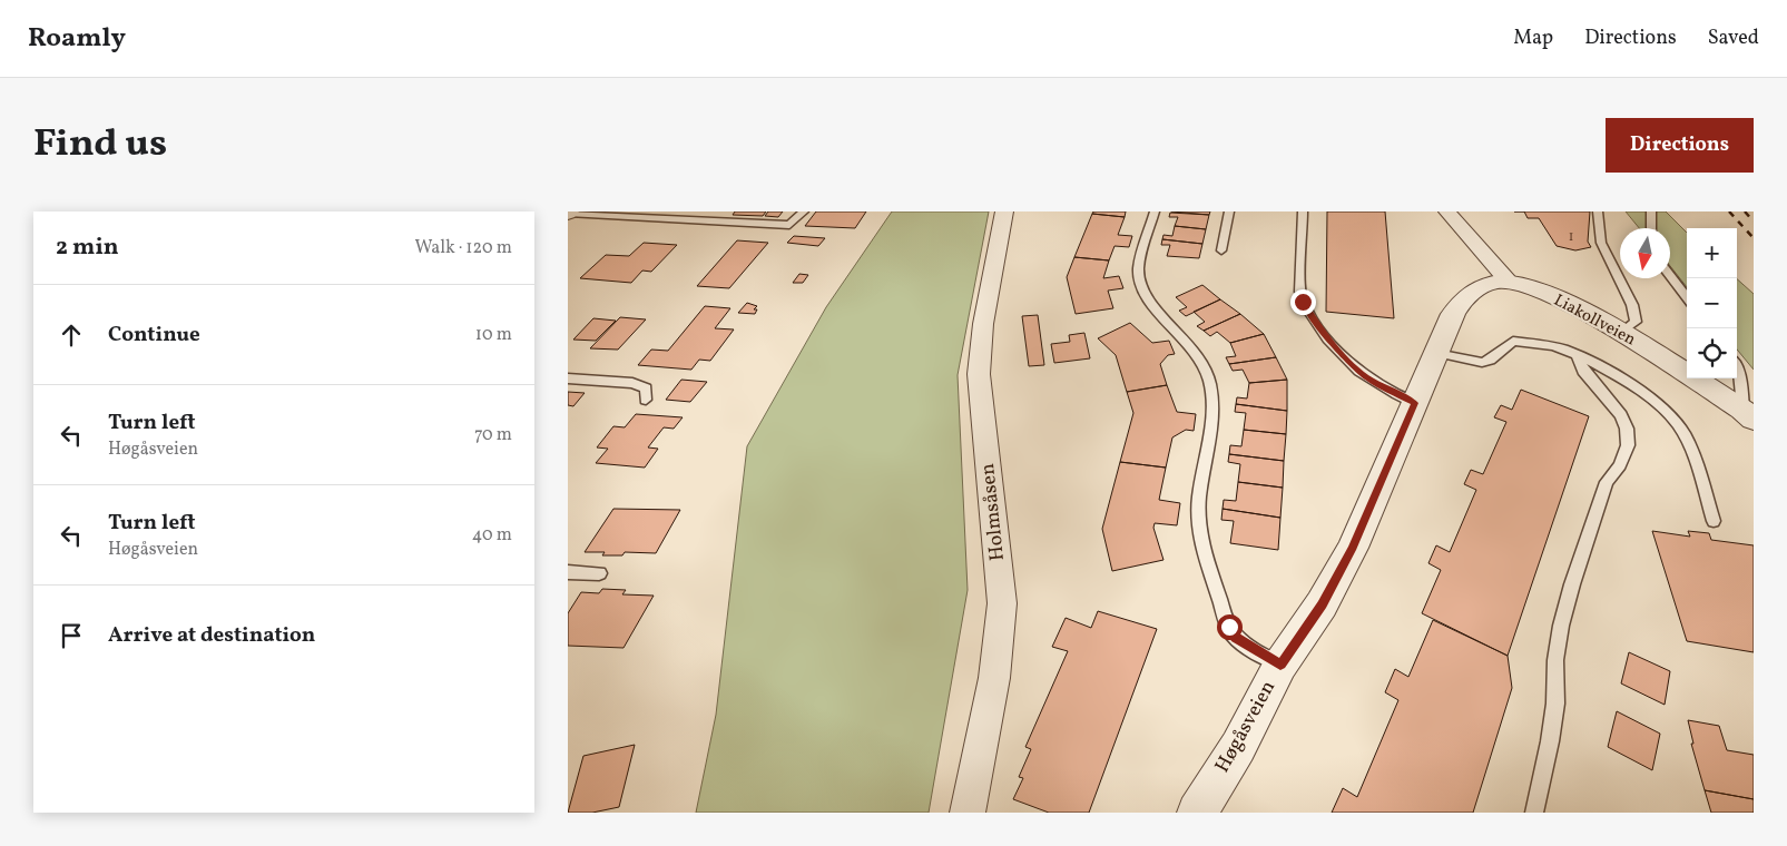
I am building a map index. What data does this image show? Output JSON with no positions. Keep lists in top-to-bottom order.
{
  "streets": {
    "street": ["Liakollveien", "Holmsåsen", "Høgåsveien"]
  },
  "crossings": [
    ["Liakollveien", "Høgåsveien"]
  ],
  "house_numbers": ["1"],
  "north": "bottom",
  "page": {
    "header": "Roamly",
    "nav": ["Map", "Directions", "Saved"],
    "title": "Find us",
    "buttons": "Directions",
    "heading": ["2 min", "Walk · 120 m"],
    "map_buttons": ["+", "−"],
    "list": [
      ["Continue", "10 m"],
      ["Turn left", "Høgåsveien", "70 m"],
      ["Turn left", "Høgåsveien", "40 m"],
      "Arrive at destination"
    ]
  }
}
